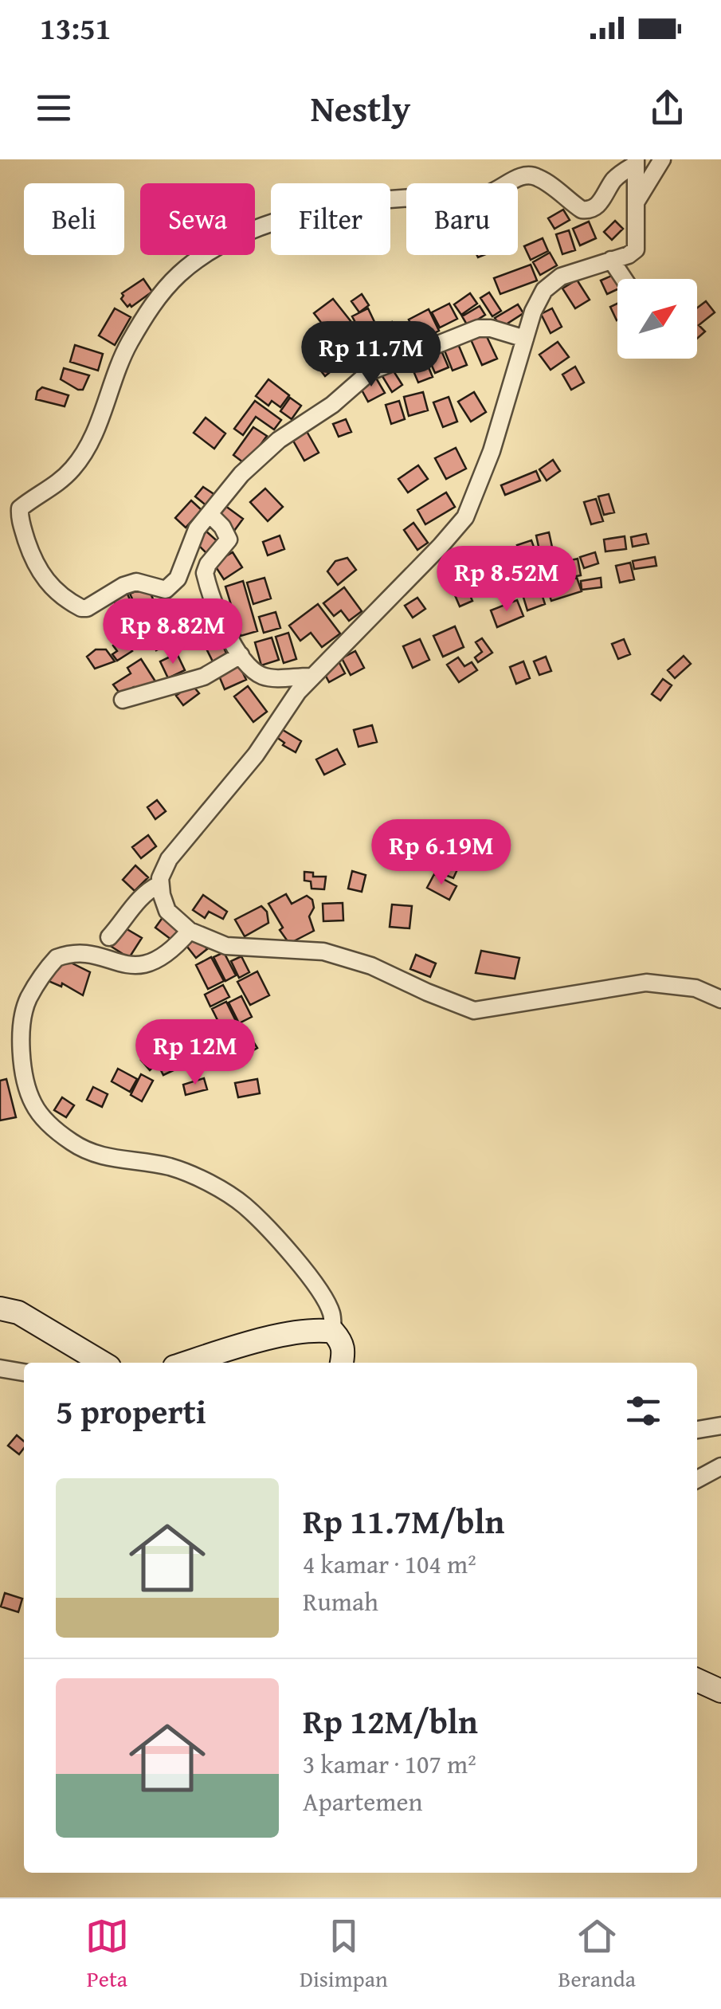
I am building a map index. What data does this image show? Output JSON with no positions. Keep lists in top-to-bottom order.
{
  "north": "top right",
  "page": {
    "status": "13:51",
    "header": "Nestly",
    "chip": [
      "Beli",
      "Sewa",
      "Filter",
      "Baru"
    ],
    "price": [
      "Rp 11.7M",
      "Rp 8.52M",
      "Rp 8.82M",
      "Rp 6.19M",
      "Rp 12M"
    ],
    "heading": "5 properti",
    "list": [
      {
        "name": "Rp 11.7M/bln",
        "note": "4 kamar · 104 m² · Rumah"
      },
      {
        "name": "Rp 12M/bln",
        "note": "3 kamar · 107 m² · Apartemen"
      }
    ],
    "tabs": ["Peta", "Disimpan", "Beranda"]
  }
}
